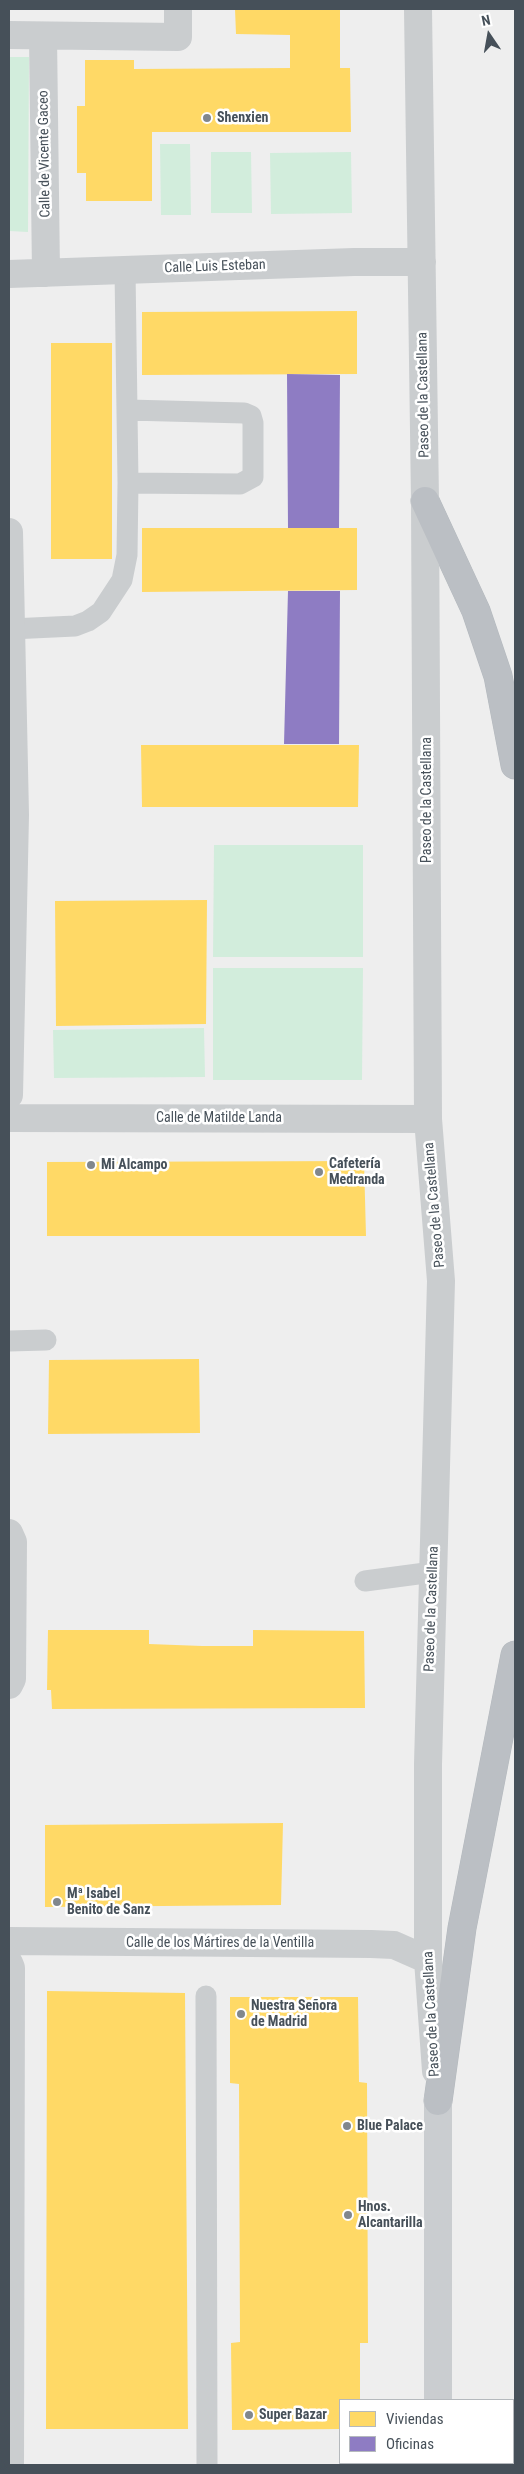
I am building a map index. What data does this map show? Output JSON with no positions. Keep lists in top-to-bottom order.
{
  "streets": {
    "main road": ["Paseo de la Castellana"],
    "street": [
      "Calle de Vicente Gaceo",
      "Calle Luis Esteban",
      "Calle de Matilde Landa",
      "Calle de los Mártires de la Ventilla"
    ]
  },
  "crossings": [
    ["Calle de Vicente Gaceo", "Calle Luis Esteban"],
    ["Calle Luis Esteban", "Paseo de la Castellana"],
    ["Paseo de la Castellana", "Calle de Matilde Landa"],
    ["Paseo de la Castellana", "Calle de los Mártires de la Ventilla"]
  ],
  "places": [
    "Shenxien",
    "Mi Alcampo",
    "Cafetería Medranda",
    "Mª Isabel Benito de Sanz",
    "Nuestra Señora de Madrid",
    "Blue Palace",
    "Hnos. Alcantarilla",
    "Super Bazar"
  ],
  "legend": ["Viviendas", "Oficinas"],
  "north": "top"
}
